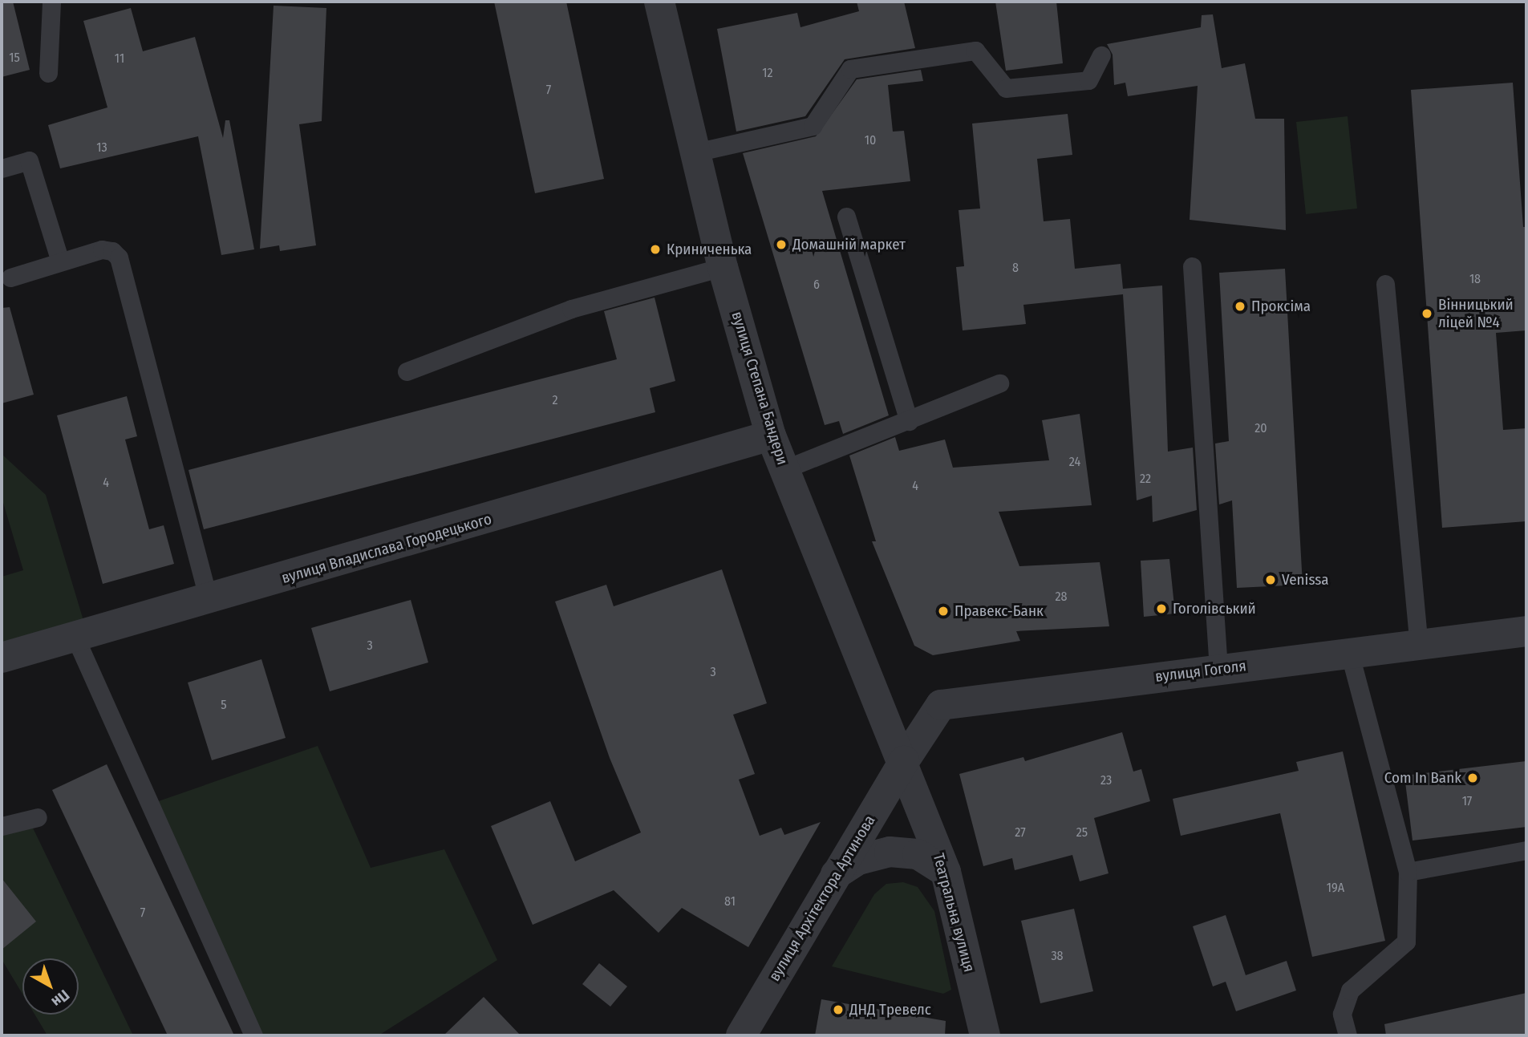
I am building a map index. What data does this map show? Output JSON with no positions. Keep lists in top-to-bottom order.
{
  "streets": {
    "street": [
      "вулиця Степана Бандери",
      "вулиця Владислава Городецького",
      "вулиця Гоголя",
      "вулиця Архітектора Артинова",
      "Театральна вулиця"
    ]
  },
  "crossings": [
    ["вулиця Степана Бандери", "вулиця Владислава Городецького"],
    ["вулиця Степана Бандери", "вулиця Гоголя"],
    ["вулиця Степана Бандери", "вулиця Архітектора Артинова"],
    ["вулиця Степана Бандери", "Театральна вулиця"],
    ["вулиця Гоголя", "вулиця Архітектора Артинова"],
    ["вулиця Гоголя", "Театральна вулиця"],
    ["вулиця Архітектора Артинова", "Театральна вулиця"]
  ],
  "places": [
    "Домашній маркет",
    "Криниченька",
    "Проксіма",
    "Вінницький ліцей №4",
    "Venissa",
    "Гоголівський",
    "Правекс-Банк",
    "Com In Bank",
    "ДНД Тревелс"
  ],
  "house_numbers": [
    "15",
    "11",
    "12",
    "7",
    "10",
    "13",
    "8",
    "18",
    "6",
    "2",
    "20",
    "24",
    "22",
    "4",
    "4",
    "28",
    "3",
    "3",
    "5",
    "23",
    "17",
    "27",
    "25",
    "19А",
    "81",
    "7",
    "38"
  ],
  "north": "bottom right"
}
